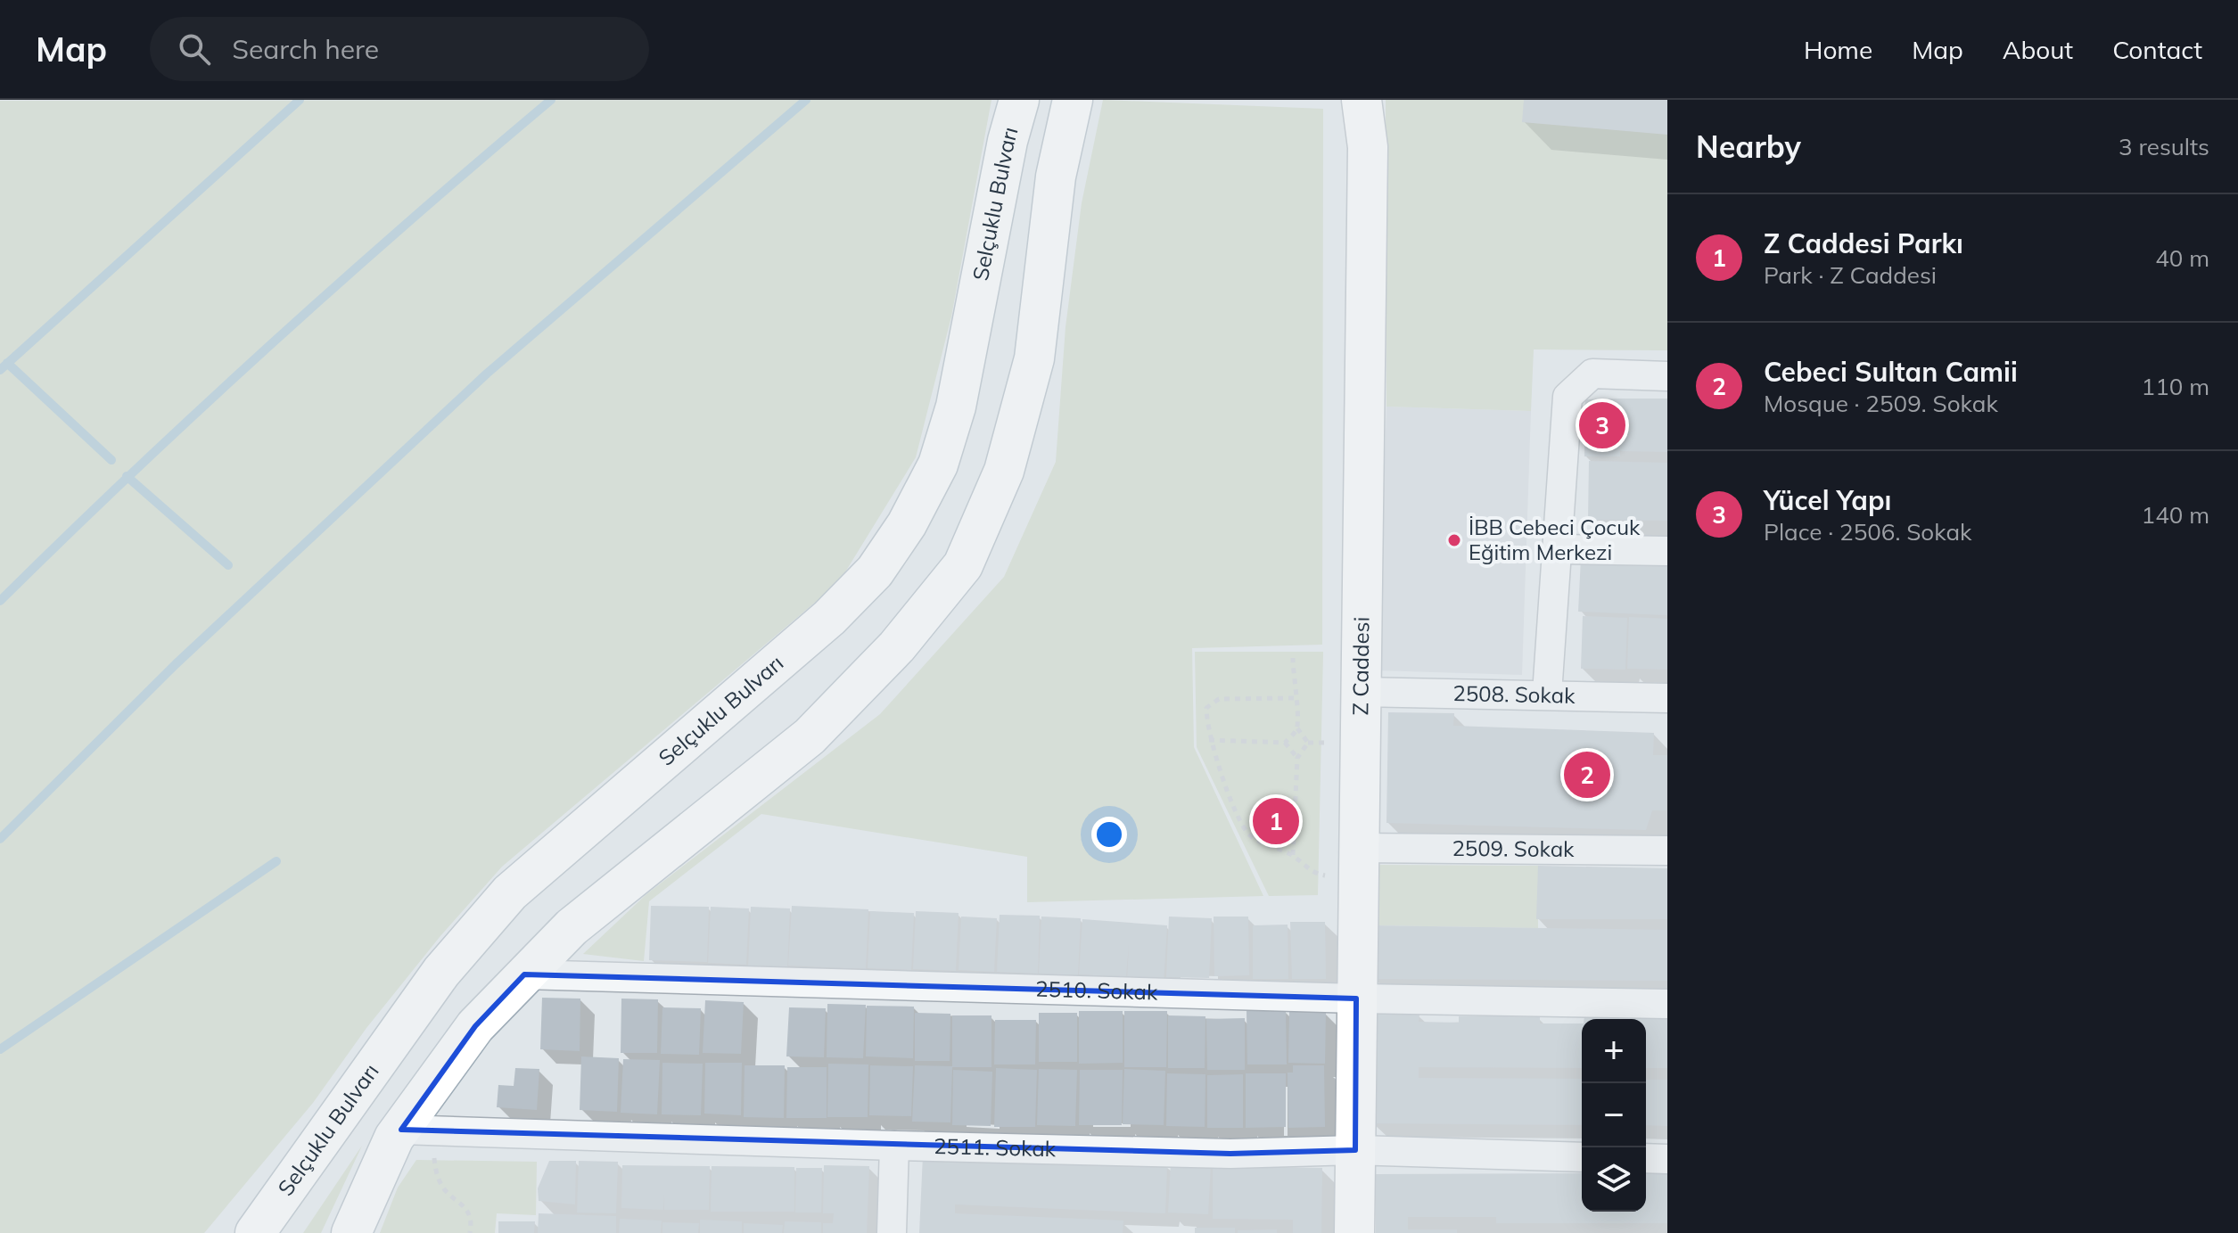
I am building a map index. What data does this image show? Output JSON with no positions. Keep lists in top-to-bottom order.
{
  "streets": {
    "main road": ["Selçuklu Bulvarı", "Z Caddesi"],
    "street": [
      "2508. Sokak",
      "2509. Sokak",
      "2510. Sokak",
      "2511. Sokak"
    ]
  },
  "crossings": [
    ["Z Caddesi", "2508. Sokak"],
    ["Z Caddesi", "2509. Sokak"],
    ["Z Caddesi", "2510. Sokak"],
    ["Z Caddesi", "2511. Sokak"]
  ],
  "places": ["İBB Cebeci Çocuk Eğitim Merkezi"],
  "page": {
    "header": "Map",
    "search": "Search here",
    "nav": [
      "Home",
      "Map",
      "About",
      "Contact"
    ],
    "heading": ["Nearby", "3 results"],
    "list": [
      {
        "mark": "1",
        "name": "Z Caddesi Parkı",
        "note": "Park · Z Caddesi",
        "value": "40 m"
      },
      {
        "mark": "2",
        "name": "Cebeci Sultan Camii",
        "note": "Mosque · 2509. Sokak",
        "value": "110 m"
      },
      {
        "mark": "3",
        "name": "Yücel Yapı",
        "note": "Place · 2506. Sokak",
        "value": "140 m"
      }
    ],
    "pins": ["3", "2", "1"],
    "map_buttons": ["+", "−"]
  }
}
